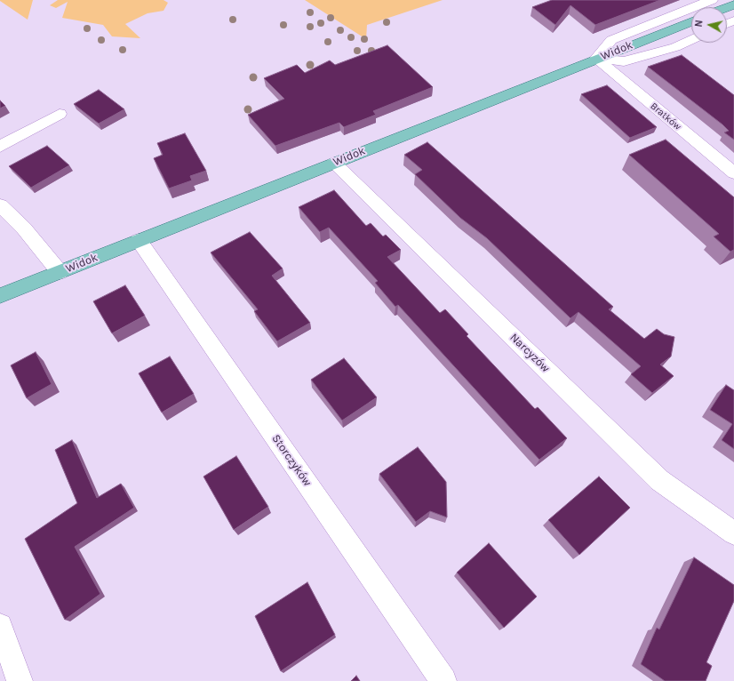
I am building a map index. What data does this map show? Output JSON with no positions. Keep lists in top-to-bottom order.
{
  "streets": {
    "main road": ["Widok"],
    "street": ["Bratków", "Narcyzów", "Storczyków"]
  },
  "crossings": [
    ["Widok", "Bratków"],
    ["Widok", "Narcyzów"],
    ["Widok", "Storczyków"]
  ],
  "north": "left"
}
